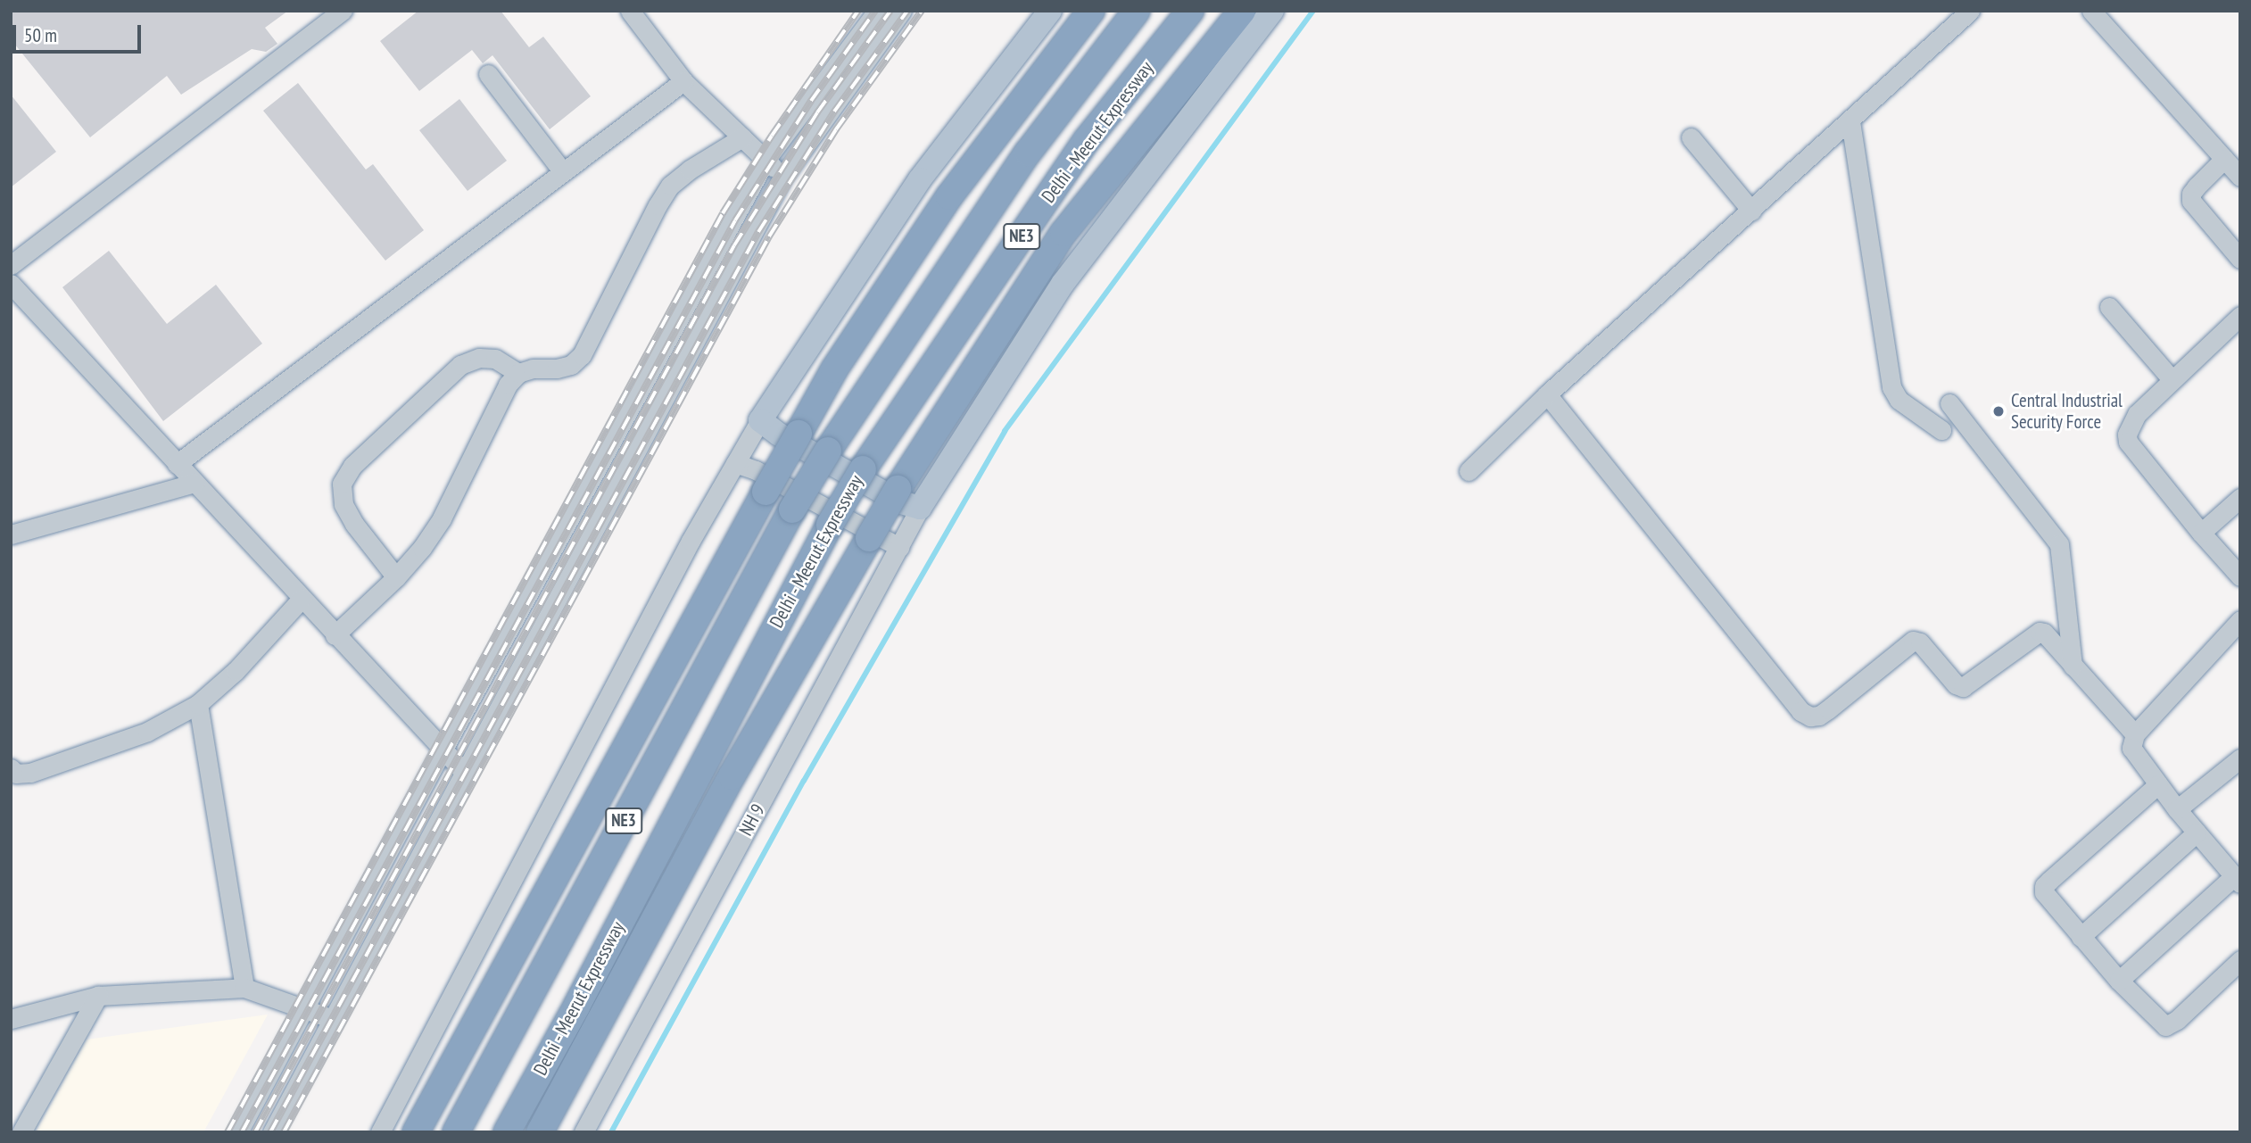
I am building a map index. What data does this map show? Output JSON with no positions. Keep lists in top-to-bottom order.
{
  "streets": {
    "highway": ["Delhi - Meerut Expressway", "NE3"],
    "street": ["NH 9"]
  },
  "places": ["Central Industrial Security Force"],
  "scale_bar": "50 m"
}
